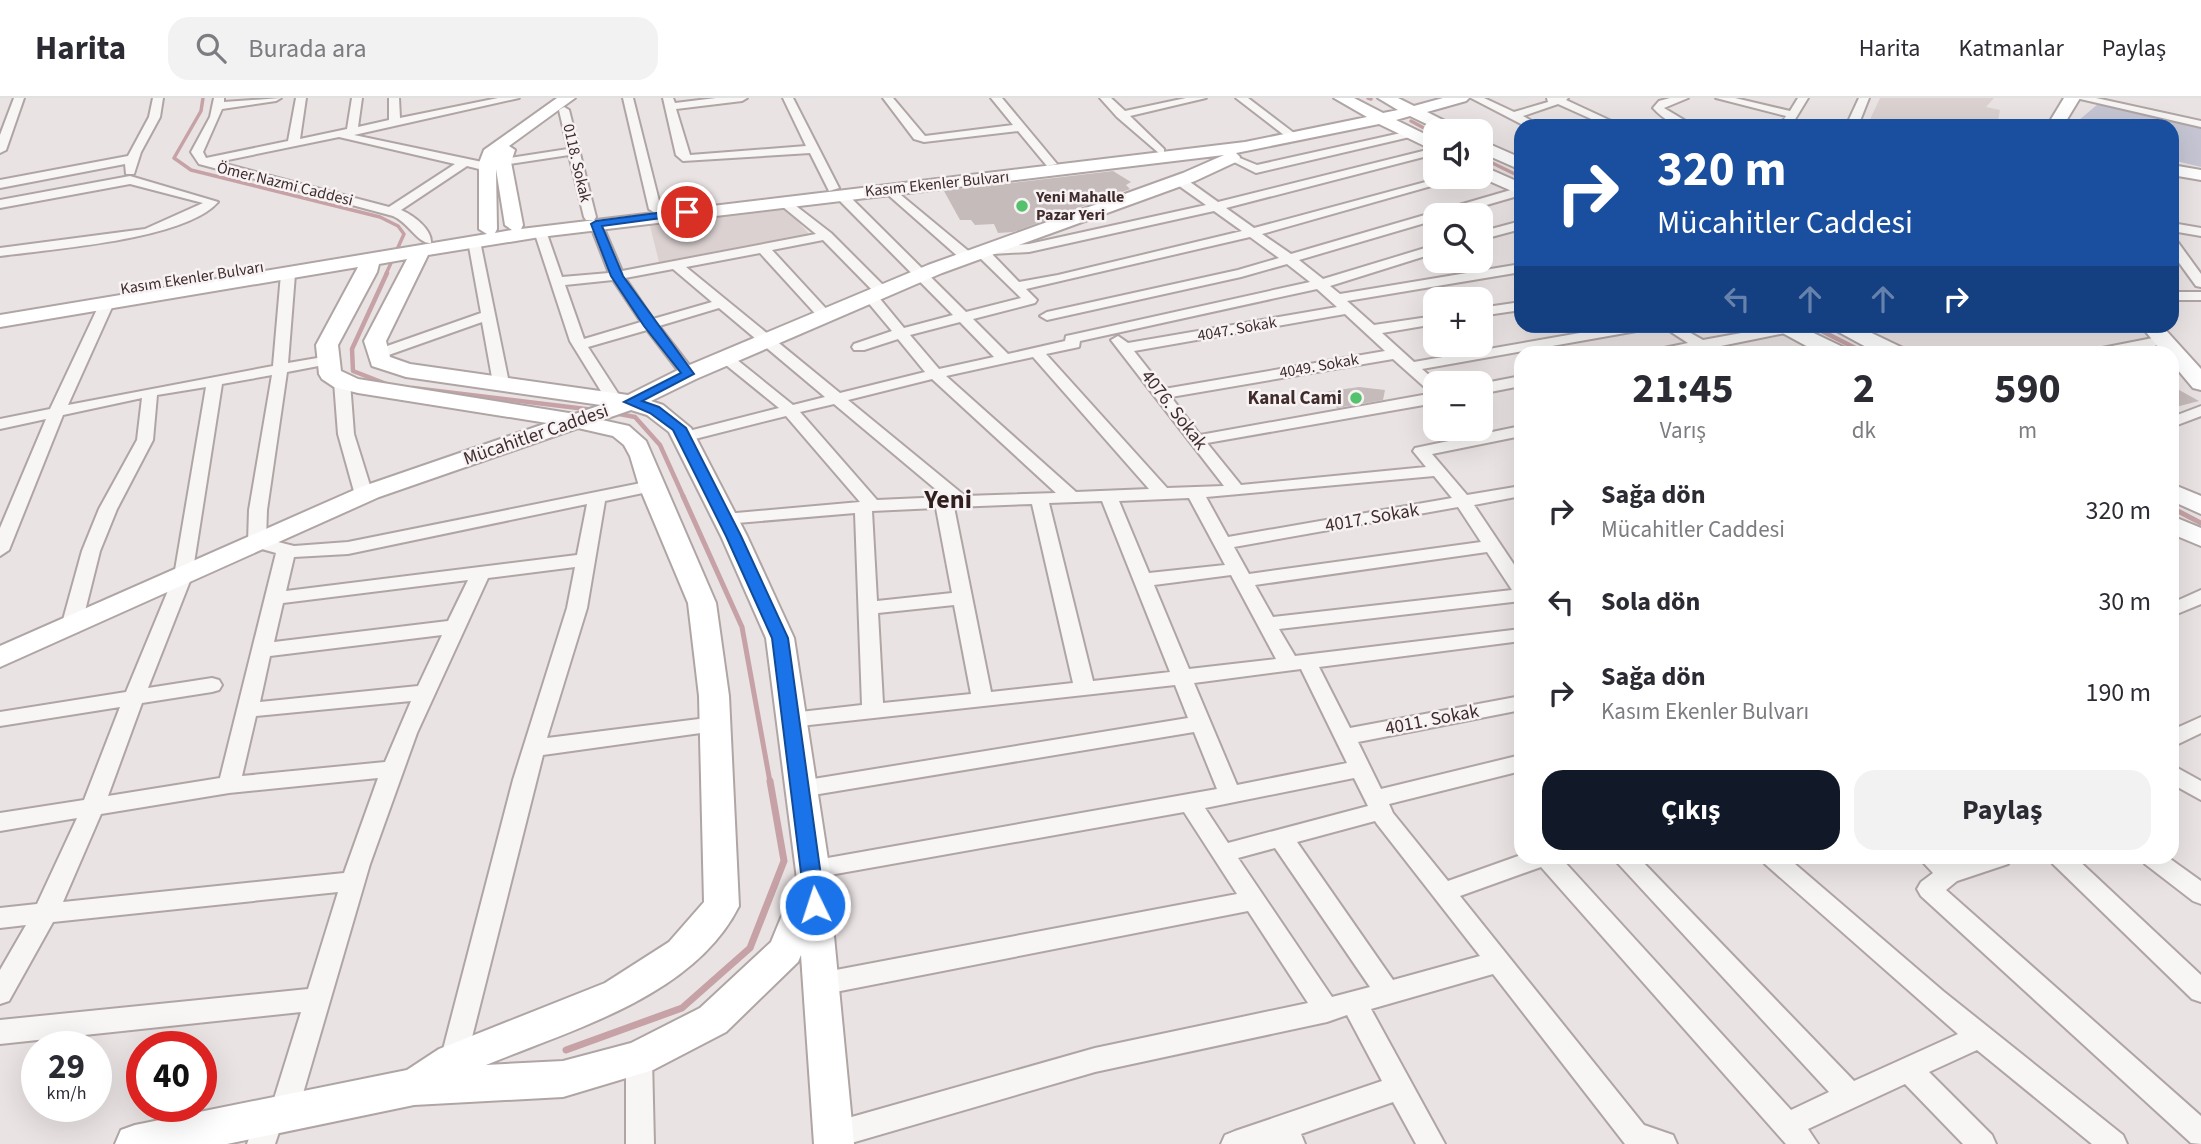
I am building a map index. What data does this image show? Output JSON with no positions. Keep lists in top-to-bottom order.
{
  "streets": {
    "street": [
      "0118. Sokak",
      "Ömer Nazmi Caddesi",
      "Kasım Ekenler Bulvarı",
      "4047. Sokak",
      "4049. Sokak",
      "4076. Sokak",
      "Mücahitler Caddesi",
      "4017. Sokak",
      "4011. Sokak"
    ]
  },
  "crossings": [
    ["0118. Sokak", "Kasım Ekenler Bulvarı"],
    ["0118. Sokak", "Mücahitler Caddesi"],
    ["Ömer Nazmi Caddesi", "Kasım Ekenler Bulvarı"],
    ["Kasım Ekenler Bulvarı", "Mücahitler Caddesi"],
    ["4047. Sokak", "4076. Sokak"],
    ["4049. Sokak", "4076. Sokak"]
  ],
  "districts": ["Yeni"],
  "places": ["Yeni Mahalle Pazar Yeri", "Kanal Cami"],
  "page": {
    "header": "Harita",
    "search": "Burada ara",
    "nav": ["Harita", "Katmanlar", "Paylaş"],
    "map_buttons": ["+", "−"],
    "turn": ["320 m", "Mücahitler Caddesi"],
    "eta": [
      "21:45",
      "Varış",
      "2",
      "dk",
      "590",
      "m"
    ],
    "list": [
      {
        "name": "Sağa dön",
        "note": "Mücahitler Caddesi",
        "value": "320 m"
      },
      {
        "name": "Sola dön",
        "value": "30 m"
      },
      {
        "name": "Sağa dön",
        "note": "Kasım Ekenler Bulvarı",
        "value": "190 m"
      }
    ],
    "buttons": ["Çıkış", "Paylaş"],
    "speed": "29 km/h",
    "limit": "40"
  }
}
